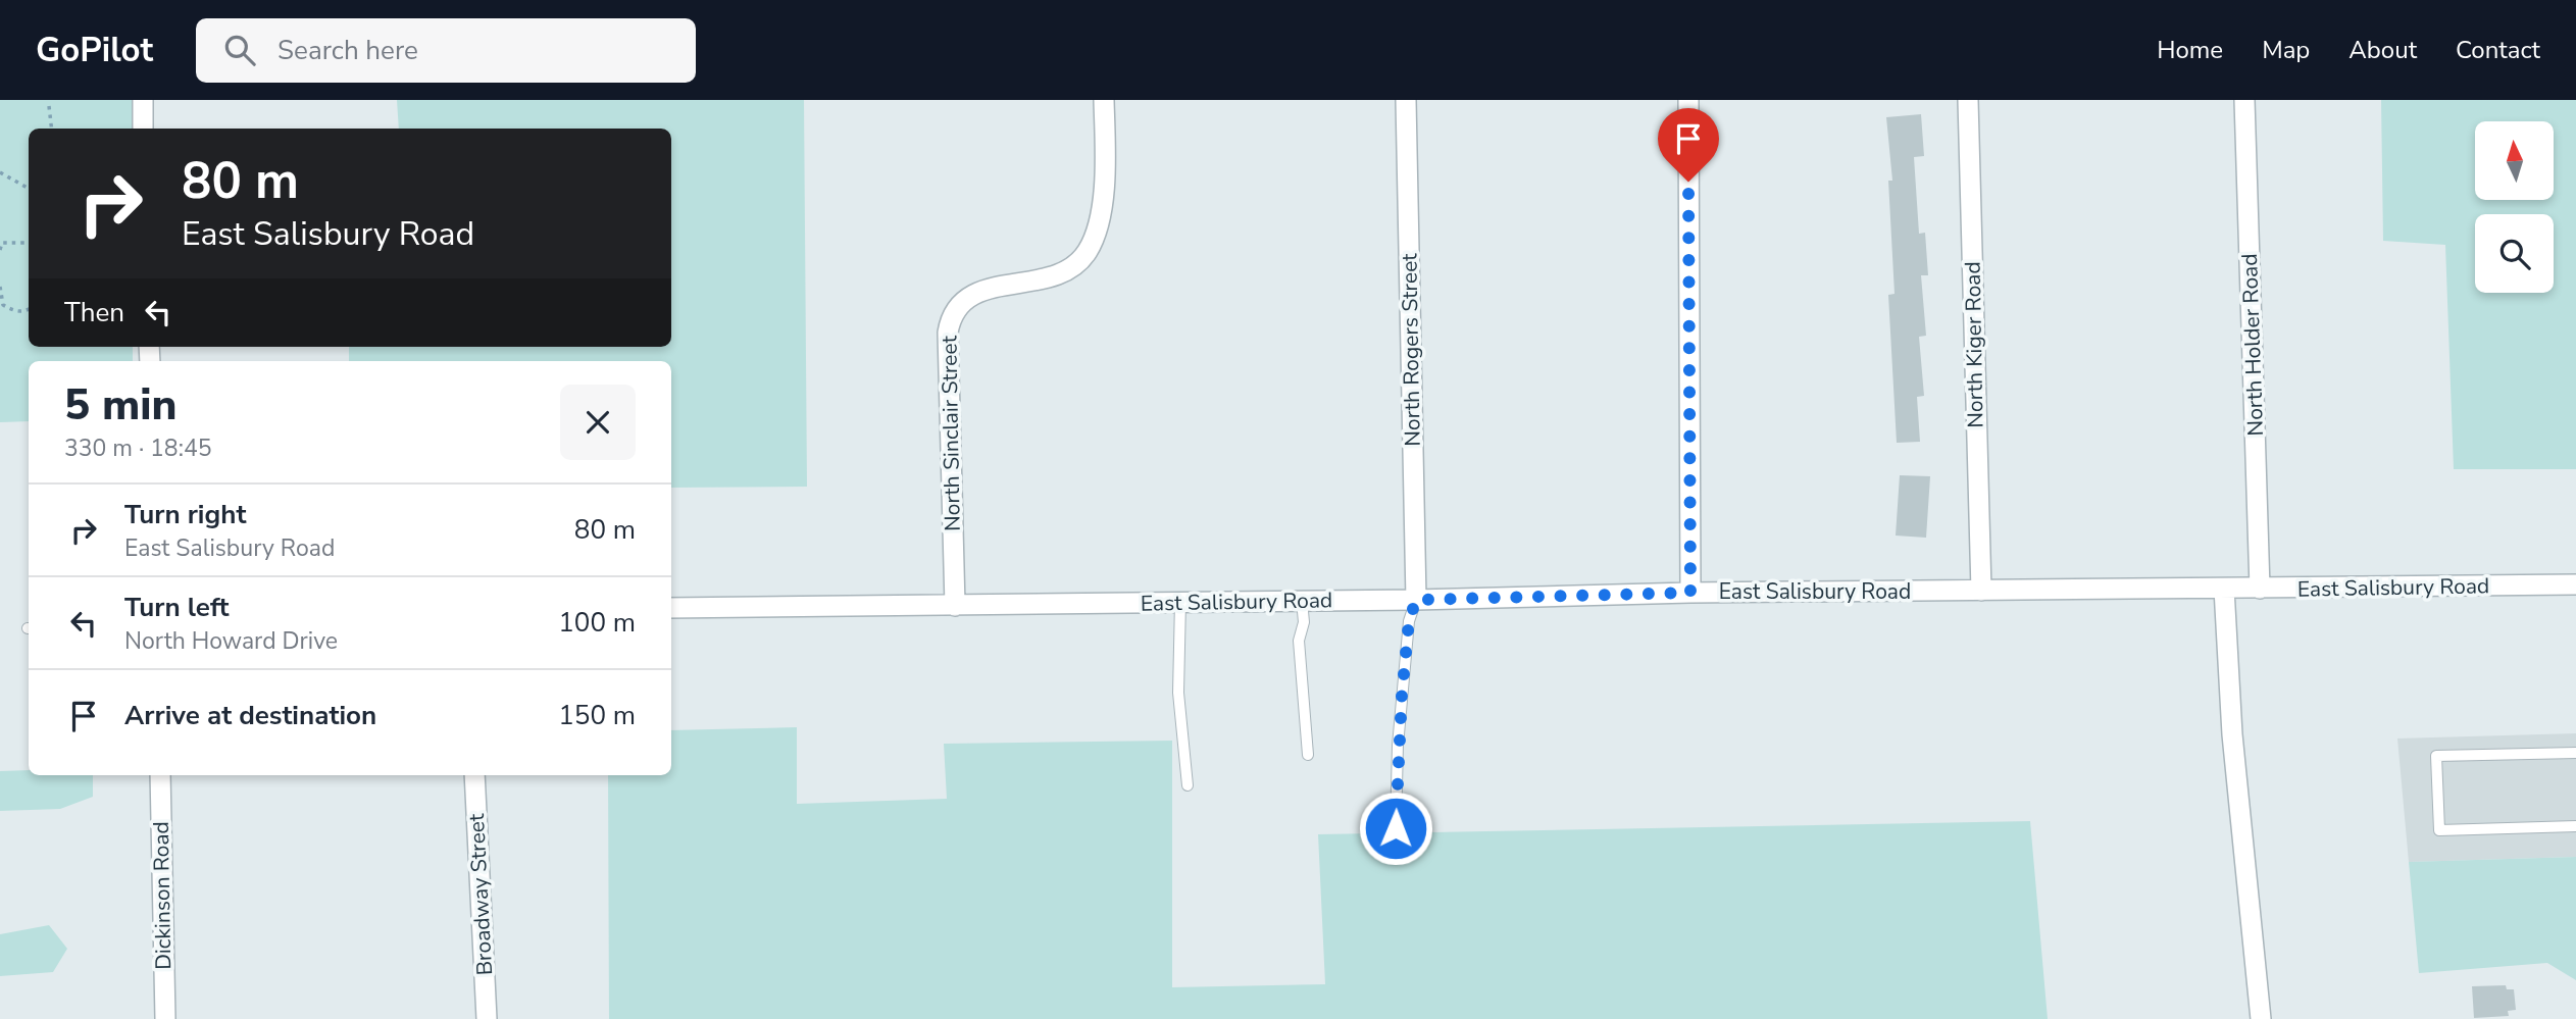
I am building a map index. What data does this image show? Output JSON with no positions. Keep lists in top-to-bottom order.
{
  "streets": {
    "street": [
      "North Kiger Road",
      "North Holder Road",
      "North Rogers Street",
      "North Sinclair Street",
      "East Salisbury Road",
      "Broadway Street",
      "Dickinson Road"
    ]
  },
  "crossings": [
    ["North Kiger Road", "East Salisbury Road"],
    ["North Holder Road", "East Salisbury Road"],
    ["North Rogers Street", "East Salisbury Road"],
    ["North Sinclair Street", "East Salisbury Road"]
  ],
  "north": "top",
  "page": {
    "header": "GoPilot",
    "search": "Search here",
    "nav": [
      "Home",
      "Map",
      "About",
      "Contact"
    ],
    "turn": ["80 m", "East Salisbury Road"],
    "then": "Then",
    "heading": ["5 min", "330 m · 18:45"],
    "list": [
      {
        "name": "Turn right",
        "note": "East Salisbury Road",
        "value": "80 m"
      },
      {
        "name": "Turn left",
        "note": "North Howard Drive",
        "value": "100 m"
      },
      {
        "name": "Arrive at destination",
        "value": "150 m"
      }
    ]
  }
}
